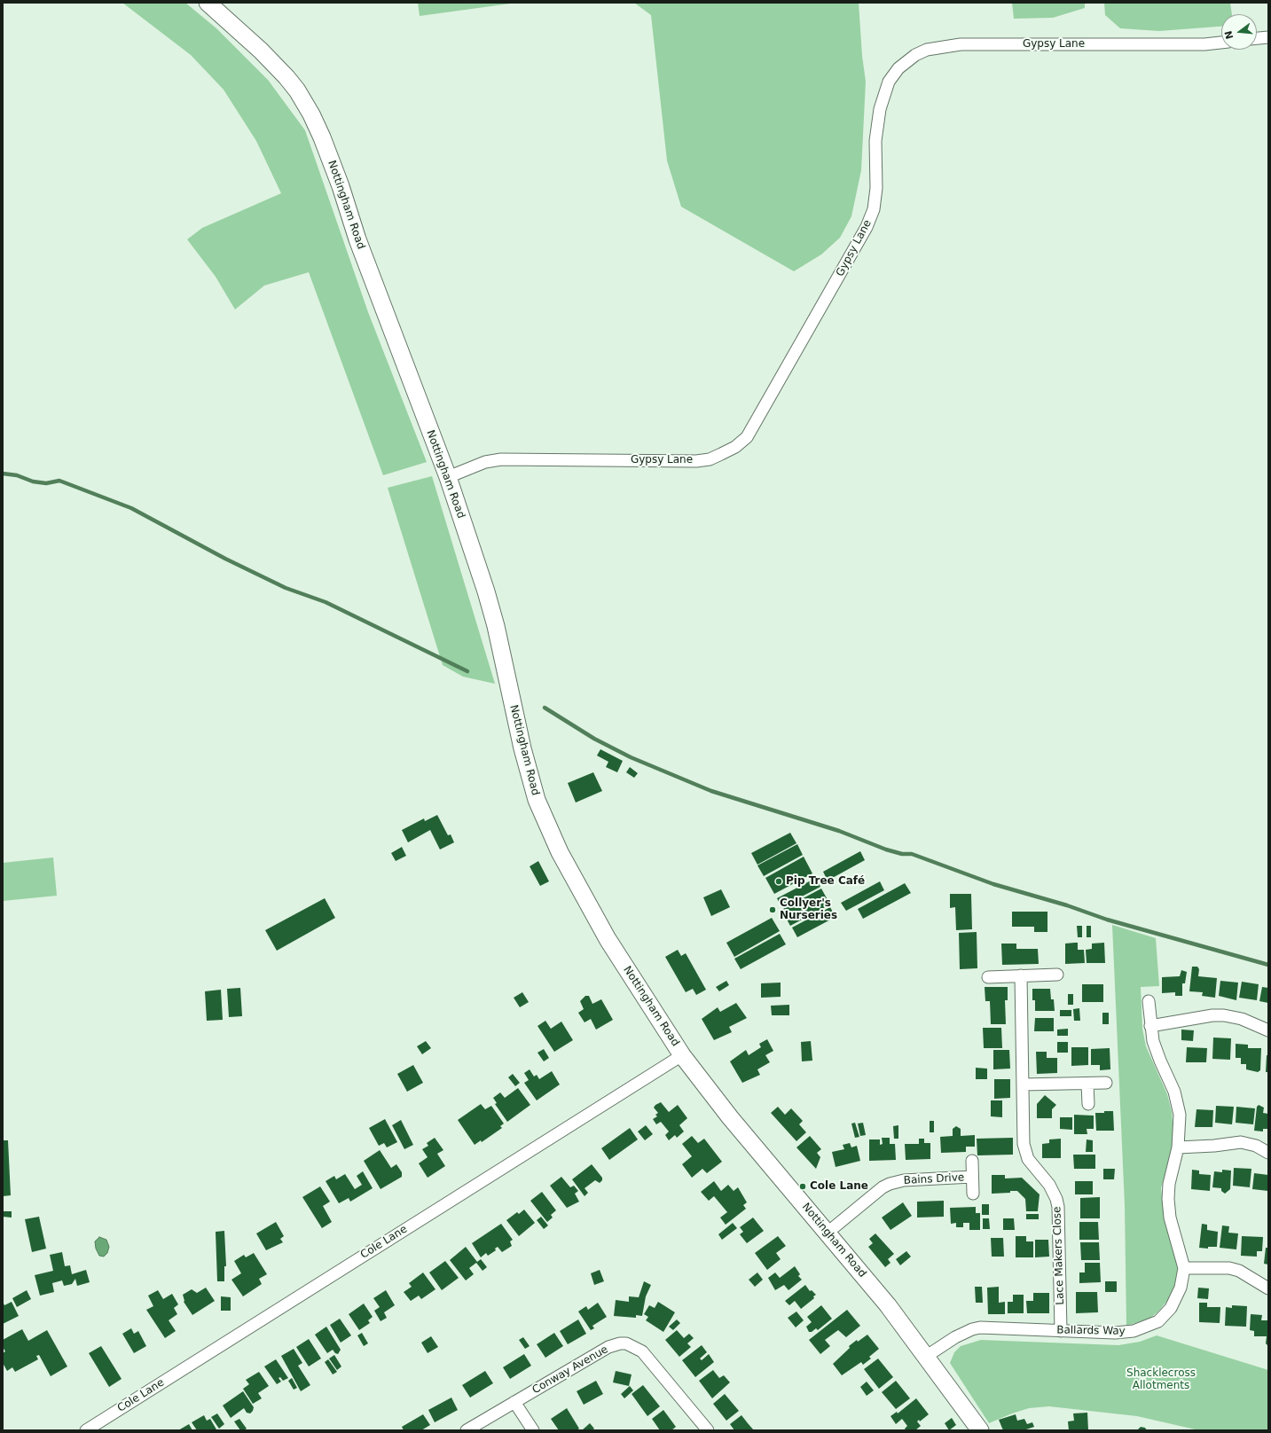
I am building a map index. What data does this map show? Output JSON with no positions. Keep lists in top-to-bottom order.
{
  "streets": {
    "main road": ["Nottingham Road"],
    "street": [
      "Gypsy Lane",
      "Bains Drive",
      "Cole Lane",
      "Lace Makers Close",
      "Ballards Way",
      "Conway Avenue"
    ]
  },
  "crossings": [
    ["Gypsy Lane", "Nottingham Road"],
    ["Nottingham Road", "Bains Drive"],
    ["Nottingham Road", "Cole Lane"],
    ["Nottingham Road", "Ballards Way"],
    ["Lace Makers Close", "Ballards Way"]
  ],
  "parks": ["Shacklecross Allotments"],
  "places": ["Pip Tree Café", "Collyer's Nurseries", "Cole Lane"],
  "north": "left"
}
